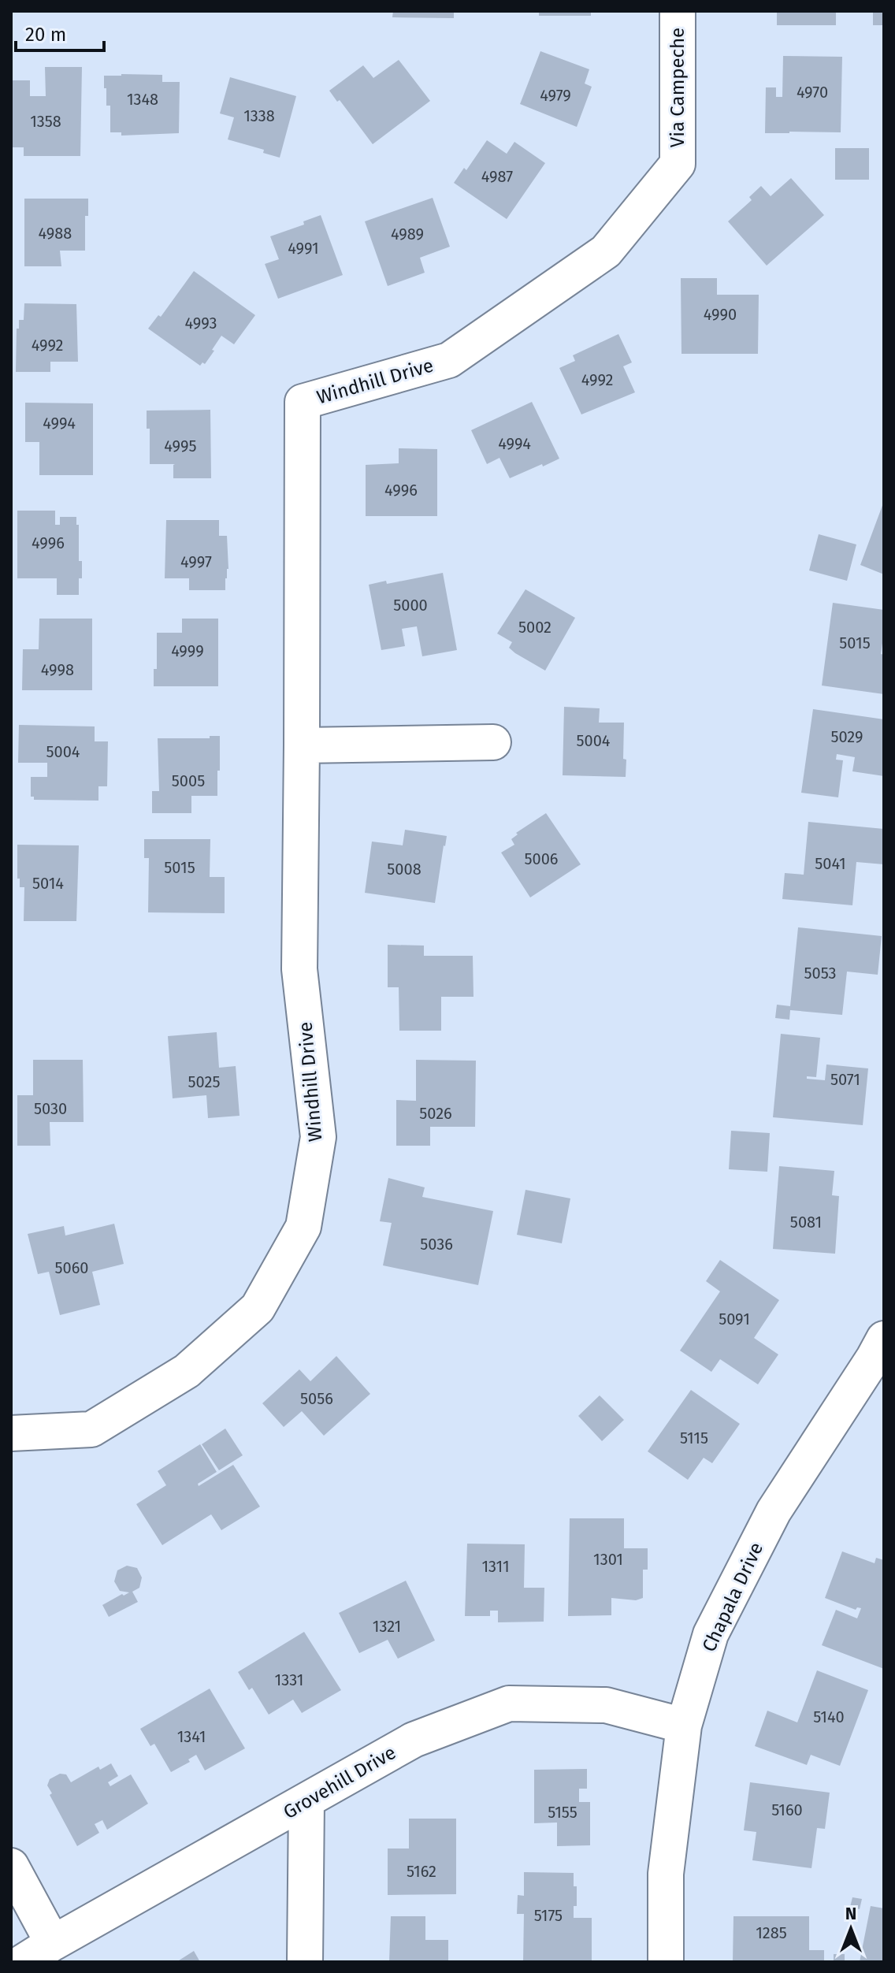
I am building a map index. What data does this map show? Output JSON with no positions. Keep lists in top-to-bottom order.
{
  "streets": {
    "street": [
      "Via Campeche",
      "Windhill Drive",
      "Chapala Drive",
      "Grovehill Drive"
    ]
  },
  "crossings": [
    ["Via Campeche", "Windhill Drive"],
    ["Chapala Drive", "Grovehill Drive"]
  ],
  "house_numbers": [
    "4970",
    "4979",
    "1348",
    "1338",
    "1358",
    "4987",
    "4988",
    "4989",
    "4991",
    "4990",
    "4993",
    "4992",
    "4992",
    "4994",
    "4994",
    "4995",
    "4996",
    "4996",
    "4997",
    "5000",
    "5002",
    "5015",
    "4999",
    "4998",
    "5029",
    "5004",
    "5004",
    "5005",
    "5006",
    "5041",
    "5015",
    "5008",
    "5014",
    "5053",
    "5071",
    "5025",
    "5030",
    "5026",
    "5081",
    "5036",
    "5060",
    "5091",
    "5056",
    "5115",
    "1301",
    "1311",
    "1321",
    "1331",
    "5140",
    "1341",
    "5160",
    "5155",
    "5162",
    "5175",
    "1285"
  ],
  "scale_bar": "20 m",
  "north": "top"
}
